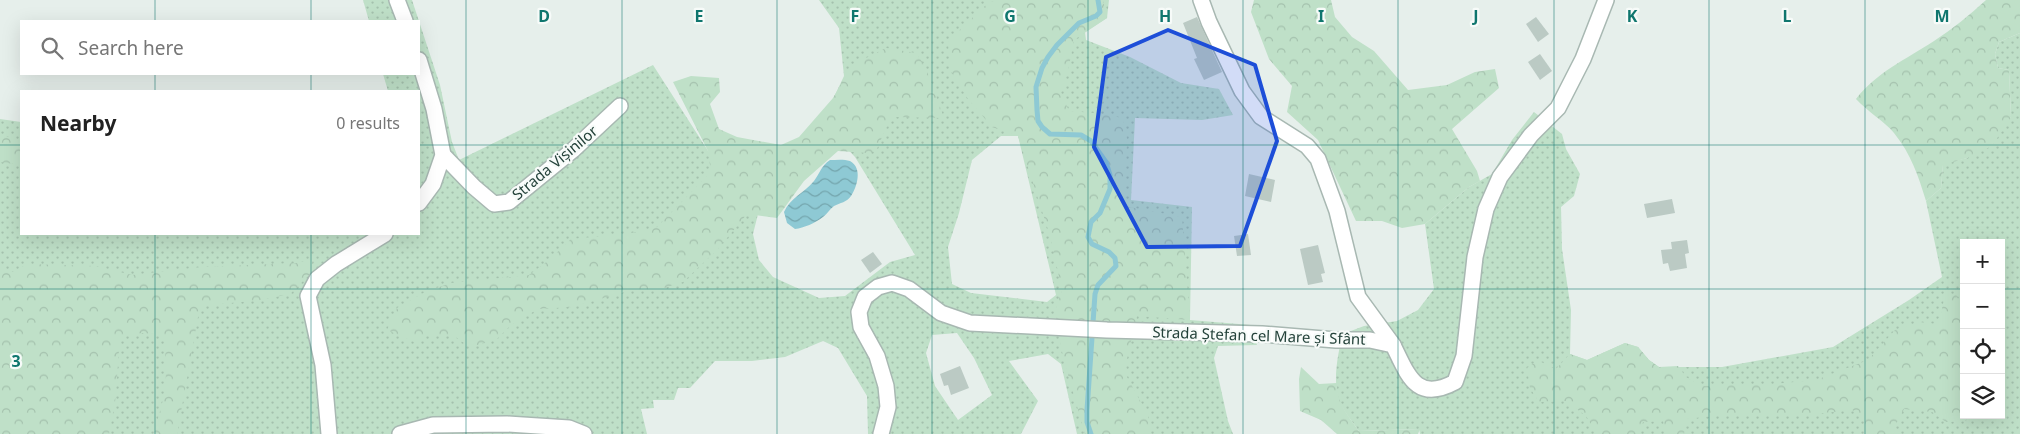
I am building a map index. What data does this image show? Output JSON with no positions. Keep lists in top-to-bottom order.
{
  "streets": {
    "street": ["Strada Vișinilor", "Strada Ștefan cel Mare și Sfânt"]
  },
  "page": {
    "search": "Search here",
    "heading": ["Nearby", "0 results"],
    "map_buttons": ["+", "−"]
  },
  "grid": {
    "columns": [
      "D",
      "E",
      "F",
      "G",
      "H",
      "I",
      "J",
      "K",
      "L",
      "M"
    ],
    "rows": ["3"]
  }
}
